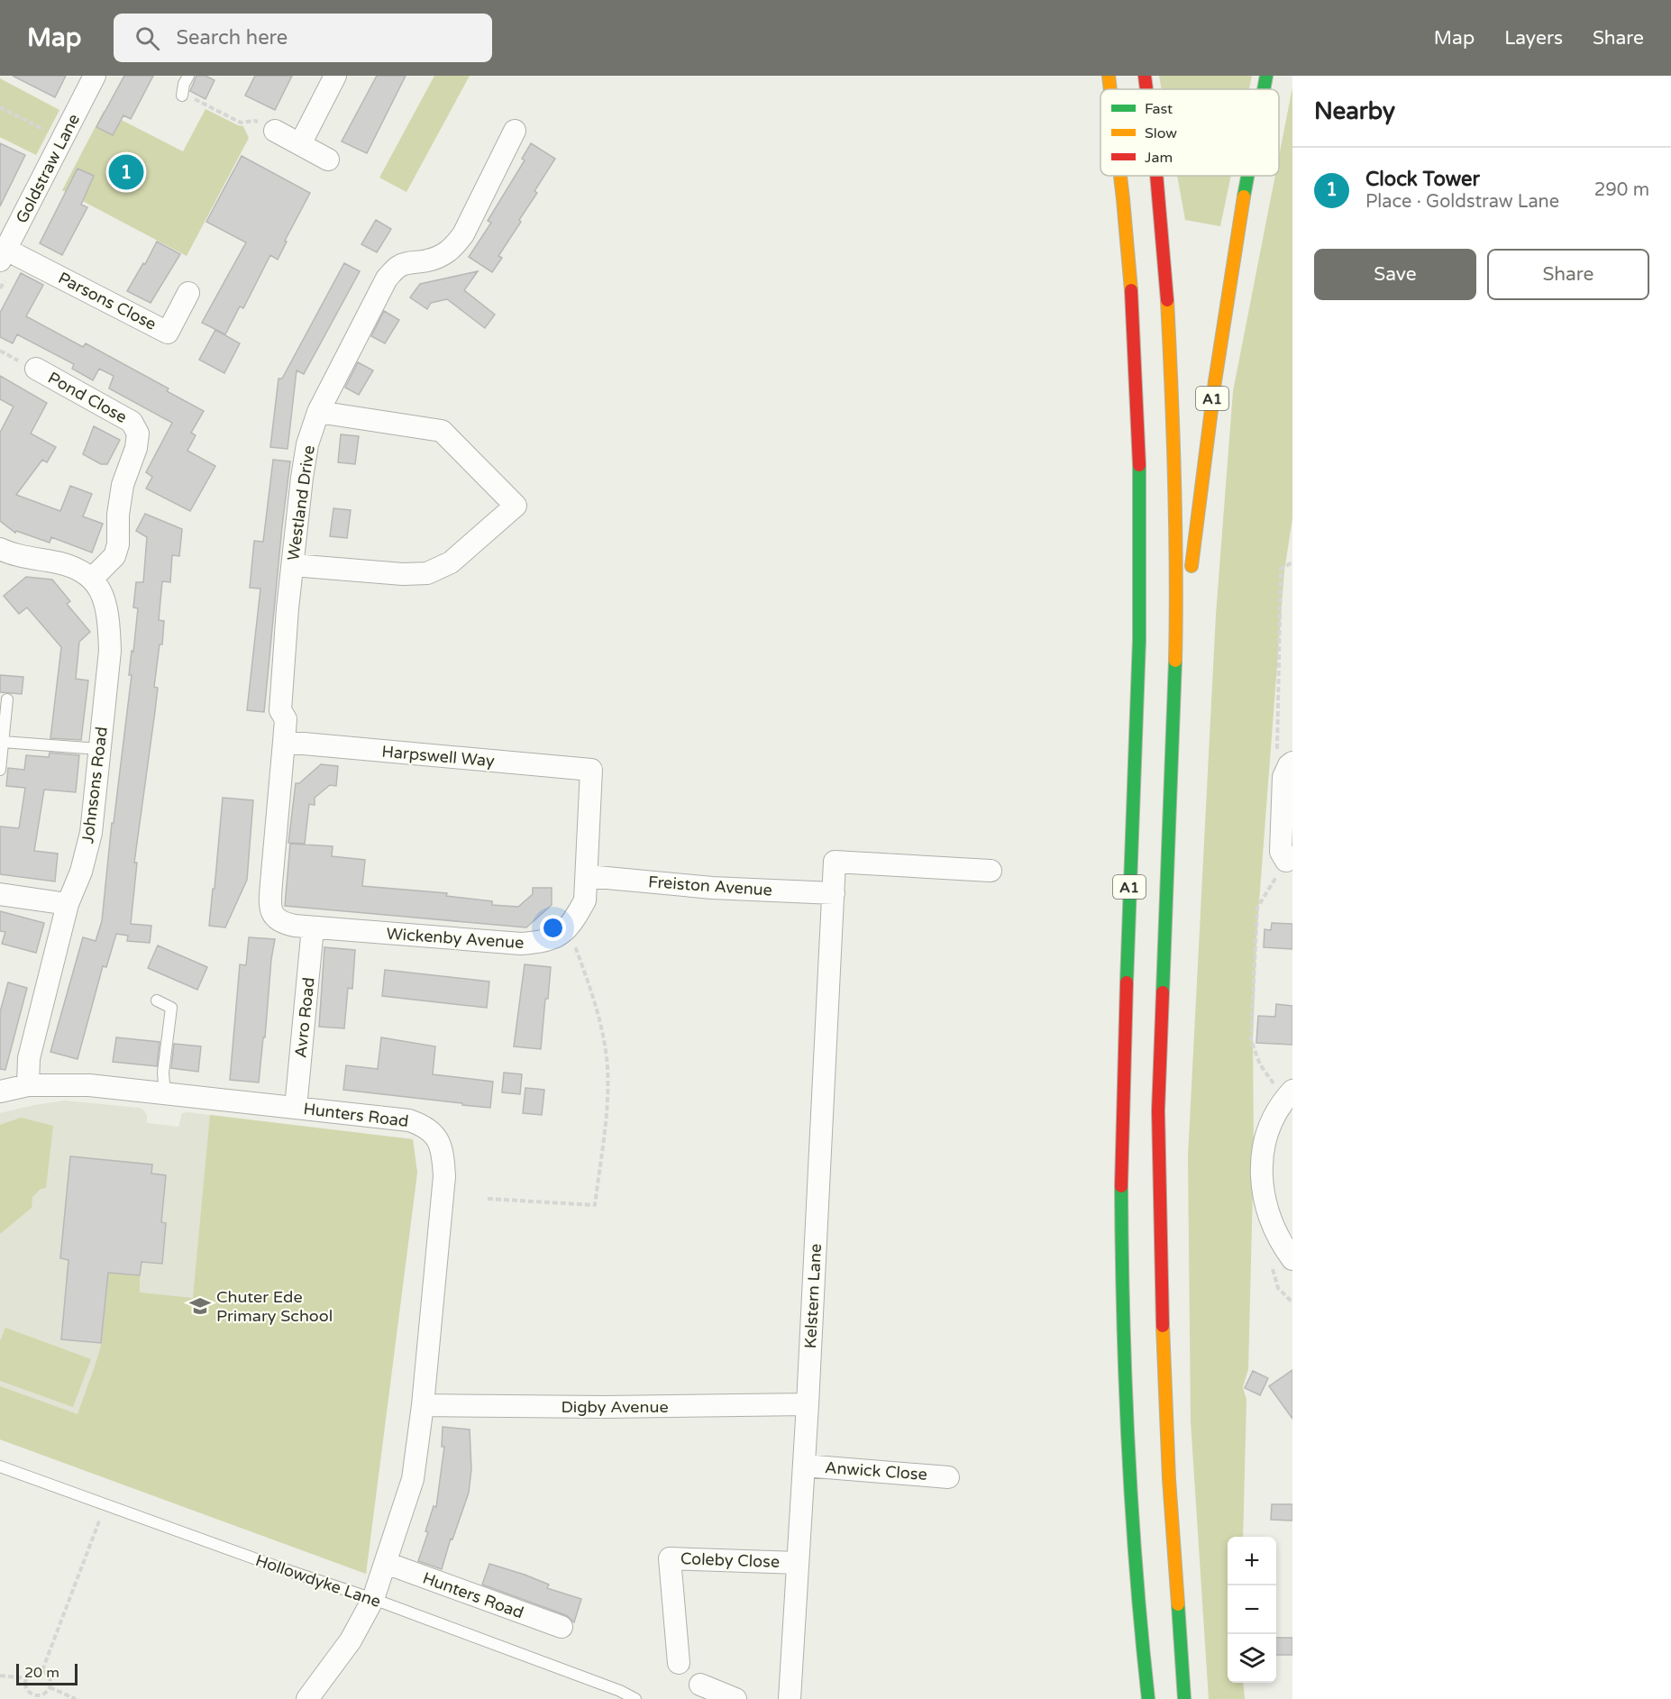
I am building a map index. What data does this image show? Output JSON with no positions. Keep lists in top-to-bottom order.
{
  "streets": {
    "highway": ["A1"],
    "street": [
      "Goldstraw Lane",
      "Parsons Close",
      "Pond Close",
      "Westland Drive",
      "Harpswell Way",
      "Johnsons Road",
      "Freiston Avenue",
      "Wickenby Avenue",
      "Avro Road",
      "Hunters Road",
      "Kelstern Lane",
      "Digby Avenue",
      "Anwick Close",
      "Coleby Close"
    ],
    "lane": ["Hollowdyke Lane"]
  },
  "crossings": [
    ["Goldstraw Lane", "Parsons Close"],
    ["Pond Close", "Johnsons Road"],
    ["Westland Drive", "Harpswell Way"],
    ["Westland Drive", "Wickenby Avenue"],
    ["Harpswell Way", "Wickenby Avenue"],
    ["Johnsons Road", "Hunters Road"],
    ["Freiston Avenue", "Wickenby Avenue"],
    ["Freiston Avenue", "Kelstern Lane"],
    ["Wickenby Avenue", "Avro Road"],
    ["Avro Road", "Hunters Road"],
    ["Hunters Road", "Digby Avenue"],
    ["Hunters Road", "Hollowdyke Lane"],
    ["Kelstern Lane", "Digby Avenue"],
    ["Kelstern Lane", "Anwick Close"],
    ["Kelstern Lane", "Coleby Close"]
  ],
  "places": {
    "school or university": ["Chuter Ede Primary School"]
  },
  "legend": ["Fast", "Slow", "Jam"],
  "scale_bar": "20 m",
  "page": {
    "header": "Map",
    "search": "Search here",
    "nav": ["Map", "Layers", "Share"],
    "heading": "Nearby",
    "list": [
      {
        "mark": "1",
        "name": "Clock Tower",
        "note": "Place · Goldstraw Lane",
        "value": "290 m"
      }
    ],
    "pins": "1",
    "buttons": ["Save", "Share"],
    "map_buttons": ["+", "−"],
    "scale": "20 m"
  }
}
